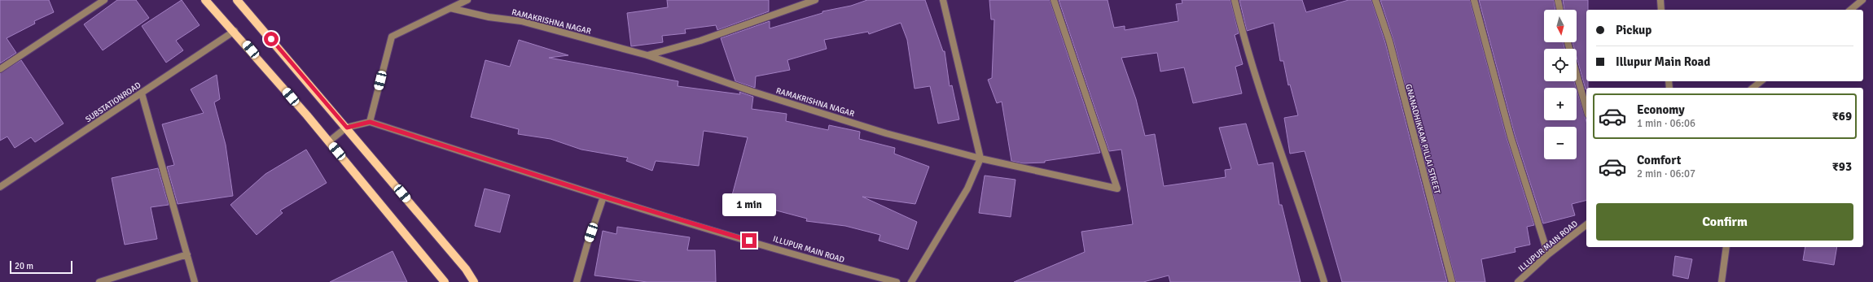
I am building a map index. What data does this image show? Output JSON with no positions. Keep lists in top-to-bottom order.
{
  "streets": {
    "street": [
      "RAMAKRISHNA NAGAR",
      "SUBSTATIONROAD",
      "GNANADHIKKAM PILLAI STREET",
      "ILLUPUR MAIN ROAD"
    ]
  },
  "scale_bar": "20 m",
  "north": "bottom",
  "page": {
    "map_buttons": ["+", "−"],
    "banner": ["Pickup", "Illupur Main Road"],
    "list": [
      {
        "name": "Economy",
        "note": "1 min · 06:06",
        "value": "₹69"
      },
      {
        "name": "Comfort",
        "note": "2 min · 06:07",
        "value": "₹93"
      }
    ],
    "bubble": "1 min",
    "buttons": "Confirm",
    "scale": "20 m"
  }
}
